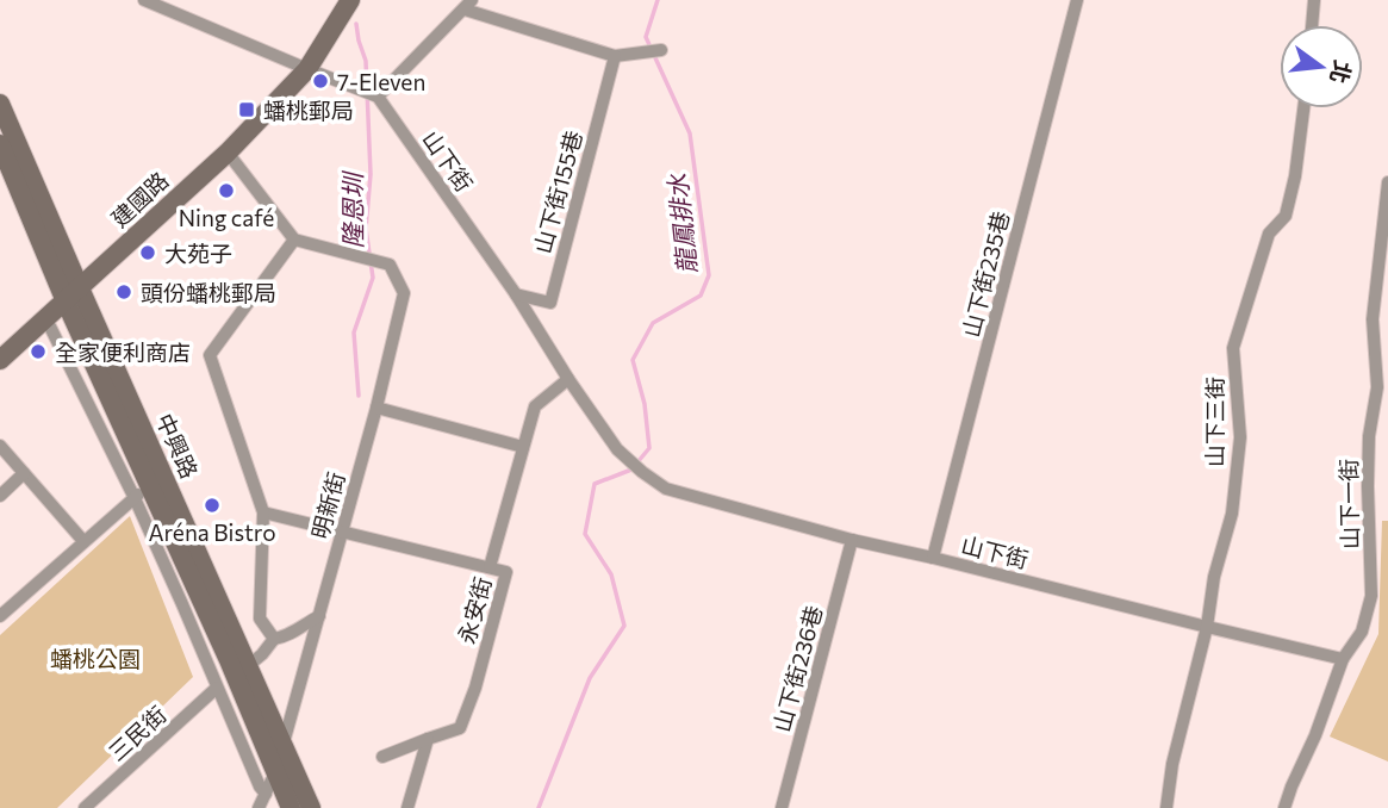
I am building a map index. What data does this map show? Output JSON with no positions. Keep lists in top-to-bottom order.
{
  "streets": {
    "street": [
      "山下街",
      "山下街155巷",
      "建國路",
      "山下街235巷",
      "山下三街",
      "中興路",
      "山下一街",
      "明新街",
      "永安街",
      "山下街236巷",
      "三民街"
    ]
  },
  "crossings": [
    ["山下街", "山下街155巷"],
    ["山下街", "山下街235巷"],
    ["山下街", "山下三街"],
    ["山下街", "山下一街"],
    ["山下街", "永安街"],
    ["山下街", "山下街236巷"],
    ["建國路", "中興路"],
    ["中興路", "明新街"]
  ],
  "water": ["隆恩圳", "龍鳳排水"],
  "parks": ["蟠桃公園"],
  "places": {
    "other": [
      "7-Eleven",
      "Ning café",
      "大苑子",
      "頭份蟠桃郵局",
      "全家便利商店",
      "Aréna Bistro"
    ],
    "transit": ["蟠桃郵局"]
  },
  "north": "right"
}
